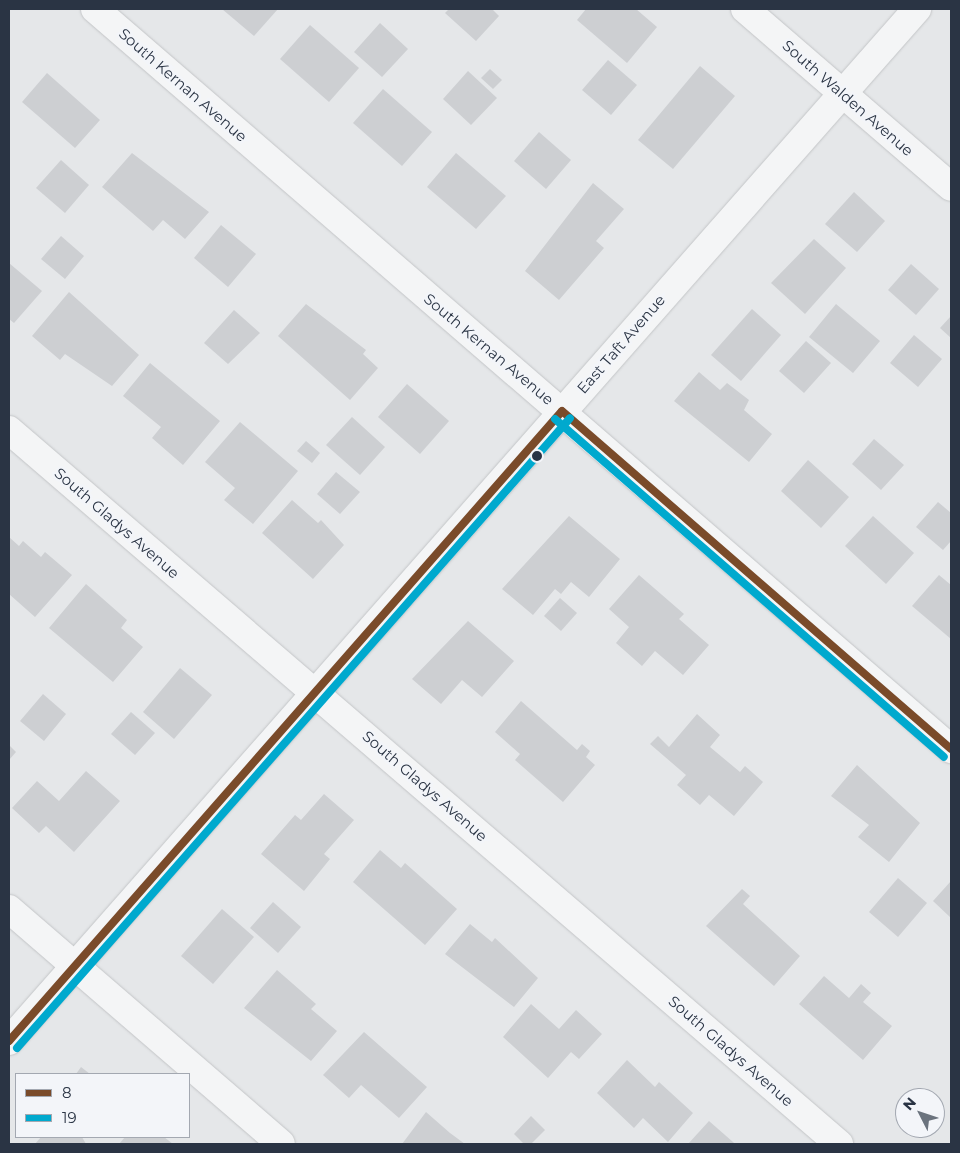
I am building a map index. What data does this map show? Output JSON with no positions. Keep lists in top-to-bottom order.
{
  "streets": {
    "street": [
      "South Kernan Avenue",
      "South Walden Avenue",
      "East Taft Avenue",
      "South Gladys Avenue"
    ]
  },
  "crossings": [
    ["South Kernan Avenue", "East Taft Avenue"],
    ["South Walden Avenue", "East Taft Avenue"],
    ["East Taft Avenue", "South Gladys Avenue"]
  ],
  "lines": ["transit line 8", "transit line 19"],
  "legend": ["8", "19"],
  "north": "top left"
}
